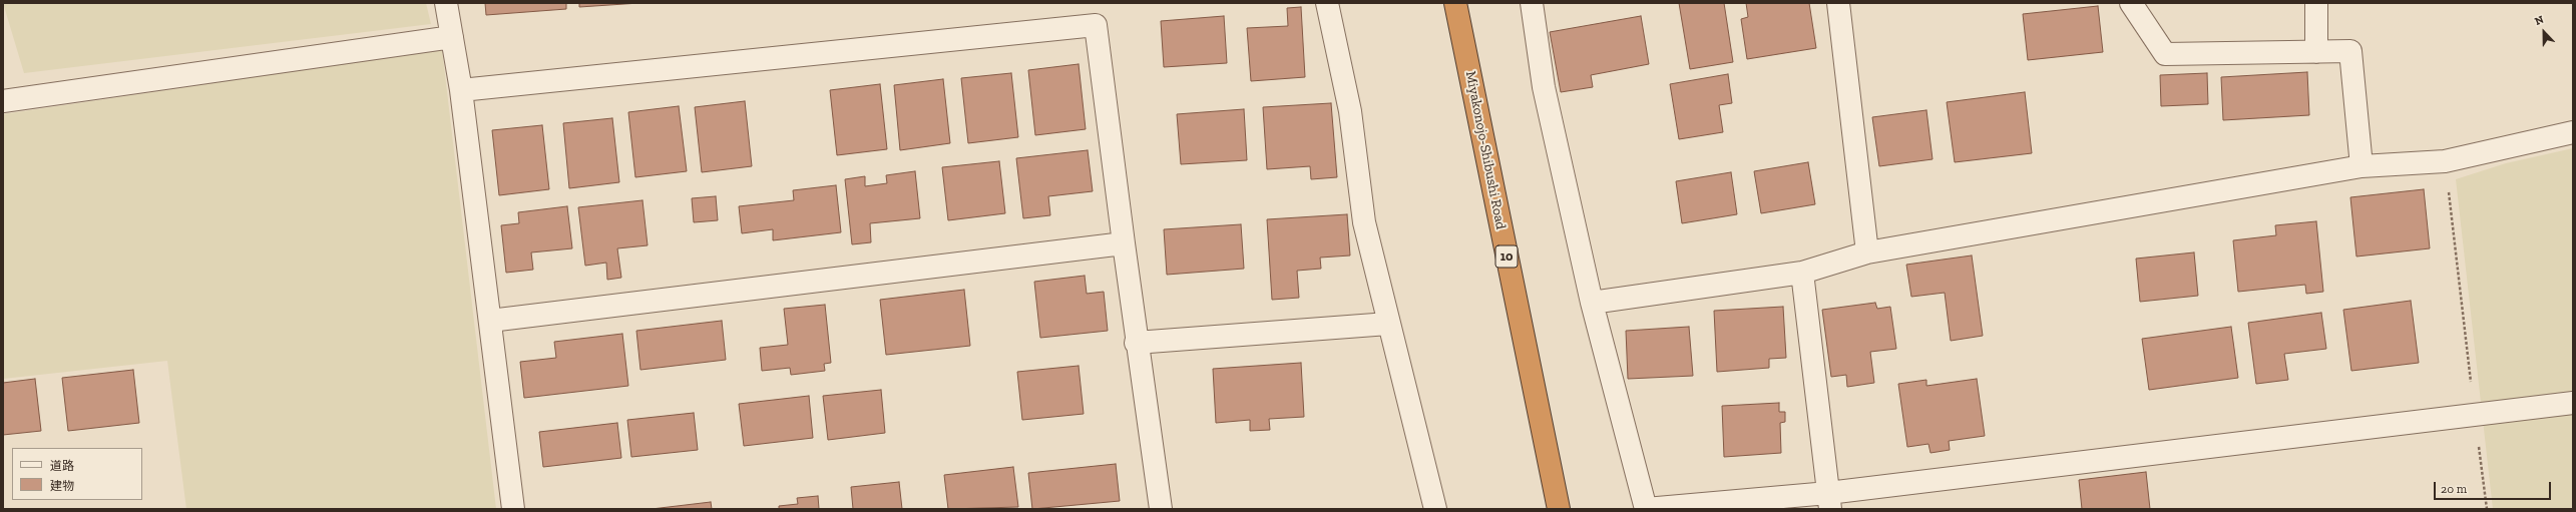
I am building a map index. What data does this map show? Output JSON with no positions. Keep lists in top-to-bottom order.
{
  "streets": {
    "highway": ["Miyakonojo-Shibushi Road", "10"]
  },
  "legend": ["道路", "建物"],
  "scale_bar": "20 m",
  "north": "top"
}
